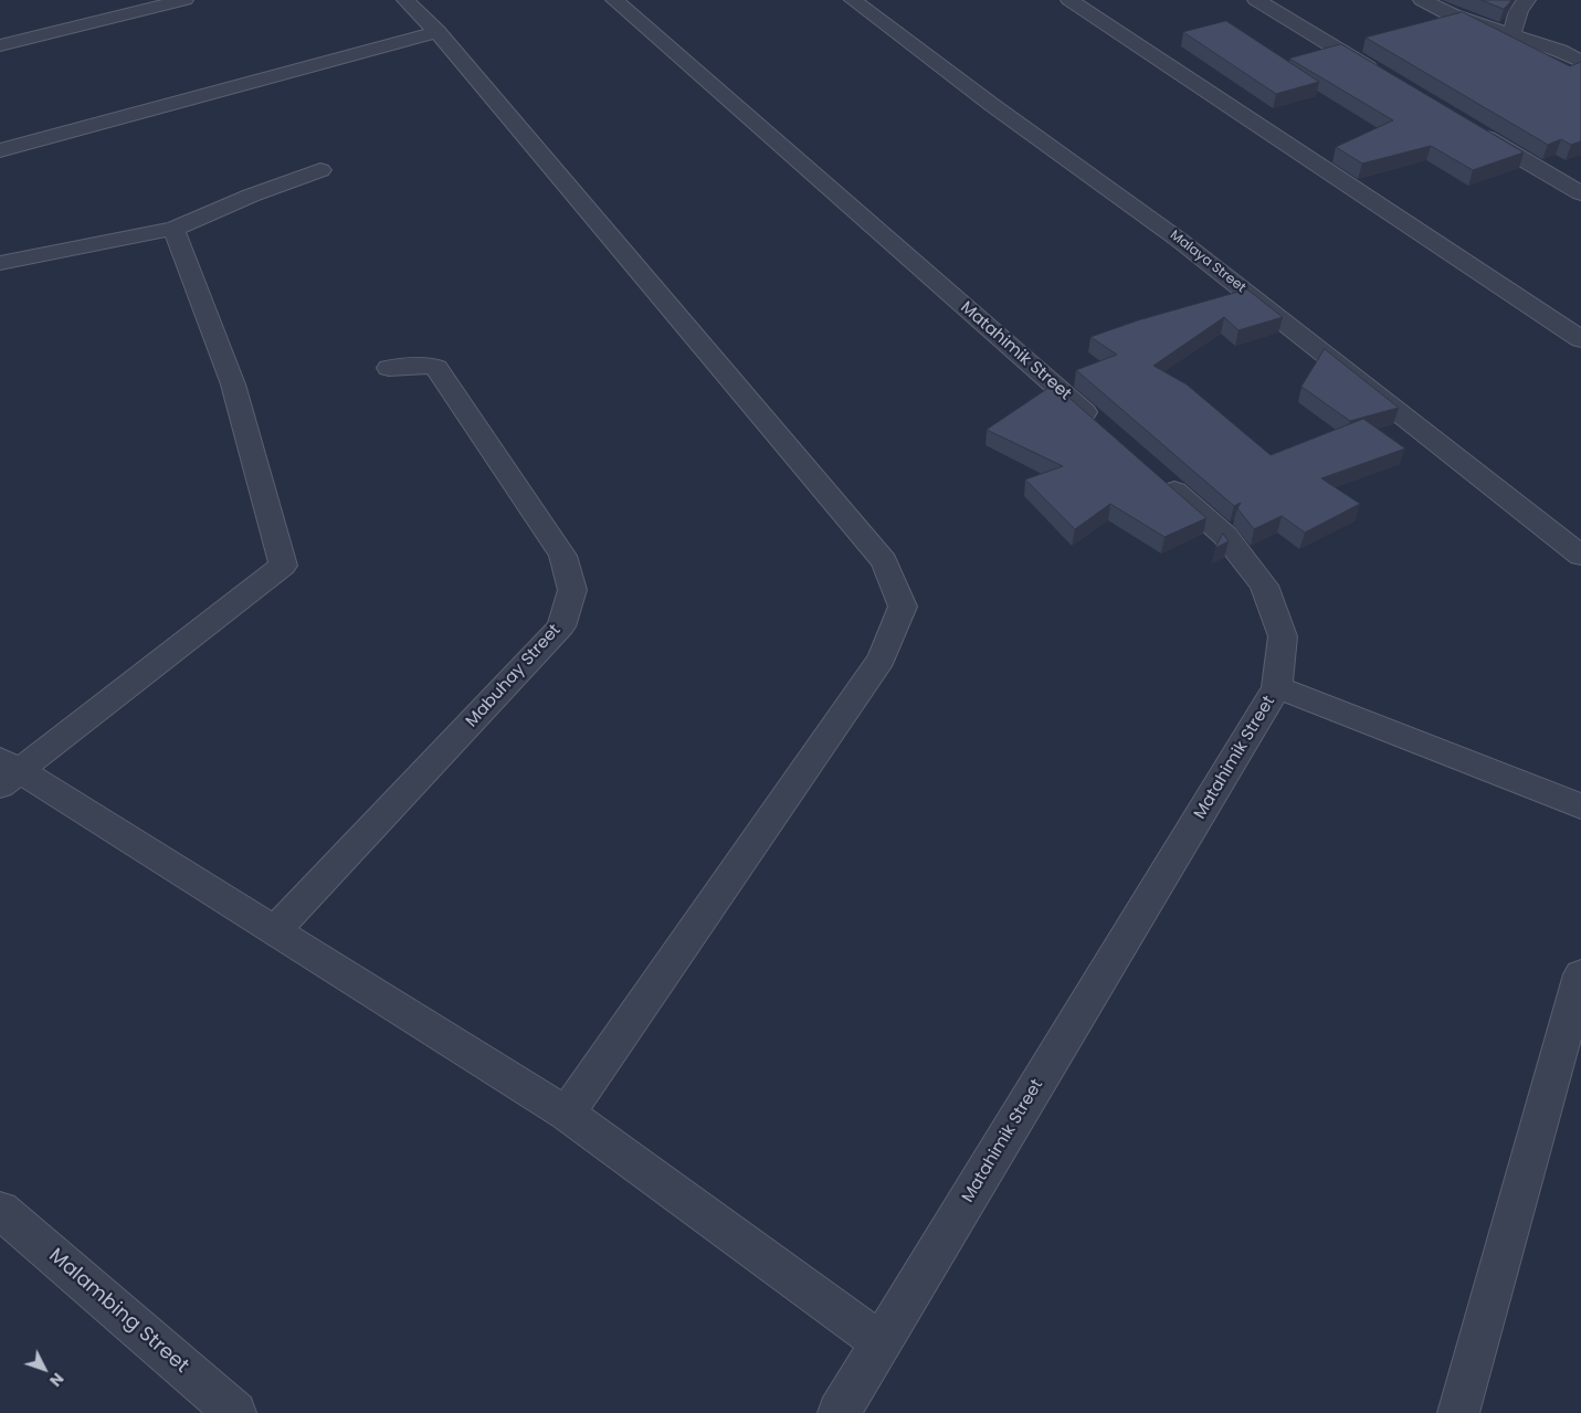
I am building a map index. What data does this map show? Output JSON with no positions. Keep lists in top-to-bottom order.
{
  "streets": {
    "street": [
      "Malaya Street",
      "Matahimik Street",
      "Mabuhay Street",
      "Malambing Street"
    ]
  },
  "north": "bottom right"
}
